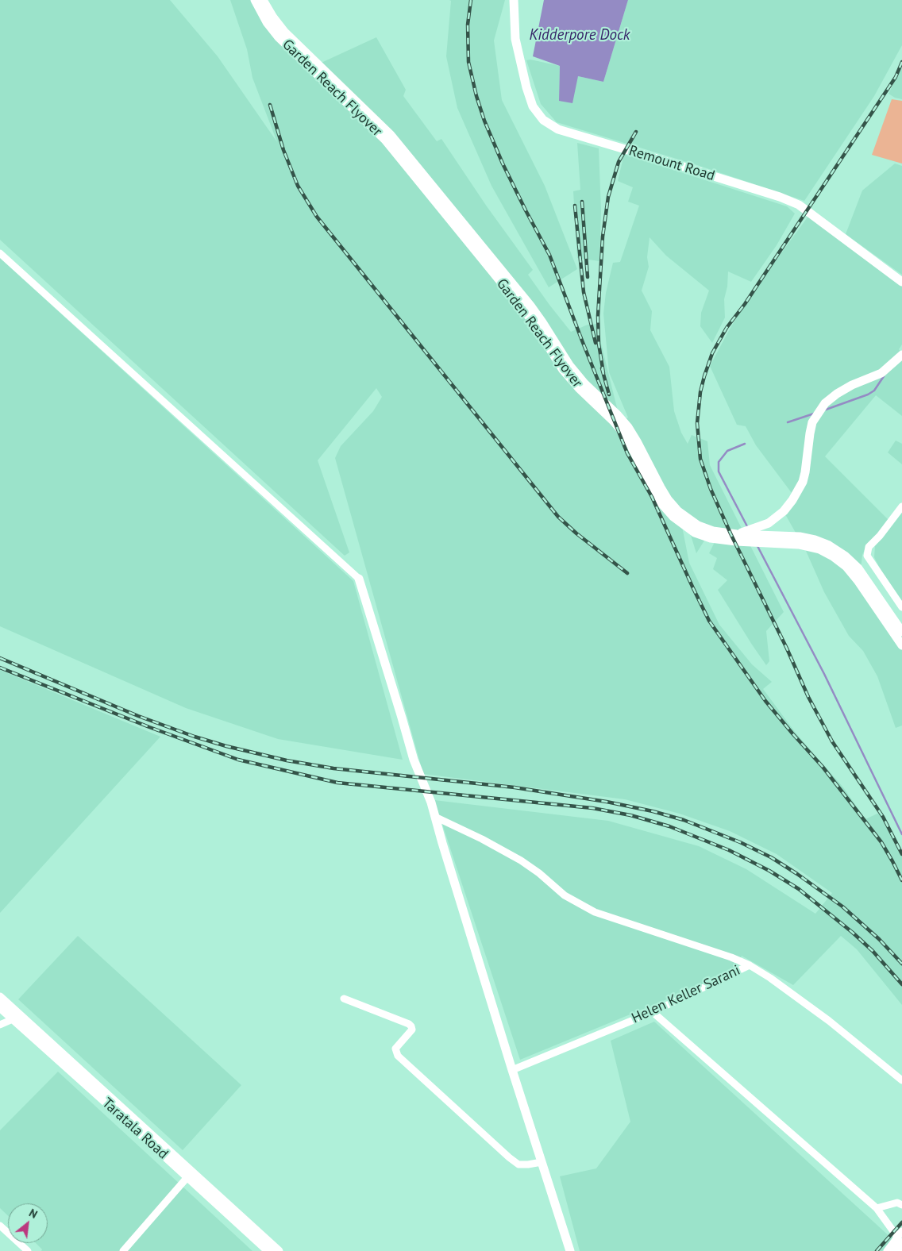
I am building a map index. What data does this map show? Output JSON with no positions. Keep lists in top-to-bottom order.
{
  "streets": {
    "main road": ["Garden Reach Flyover", "Remount Road", "Taratala Road"],
    "street": ["Helen Keller Sarani"]
  },
  "water": ["Kidderpore Dock"],
  "north": "top right"
}
